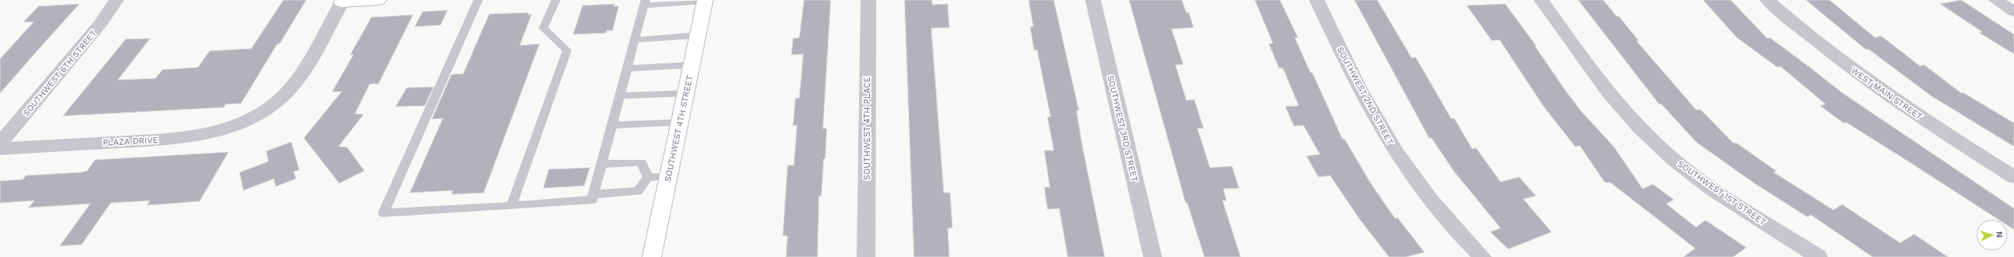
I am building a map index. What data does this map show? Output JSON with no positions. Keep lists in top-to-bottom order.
{
  "streets": {
    "main road": ["SOUTHWEST 4TH STREET"],
    "street": [
      "SOUTHWEST 6TH STREET",
      "WEST MAIN STREET",
      "SOUTHWEST 2ND STREET",
      "SOUTHWEST 4TH PLACE",
      "SOUTHWEST 3RD STREET",
      "PLAZA DRIVE",
      "SOUTHWEST 1ST STREET"
    ]
  },
  "north": "right"
}
